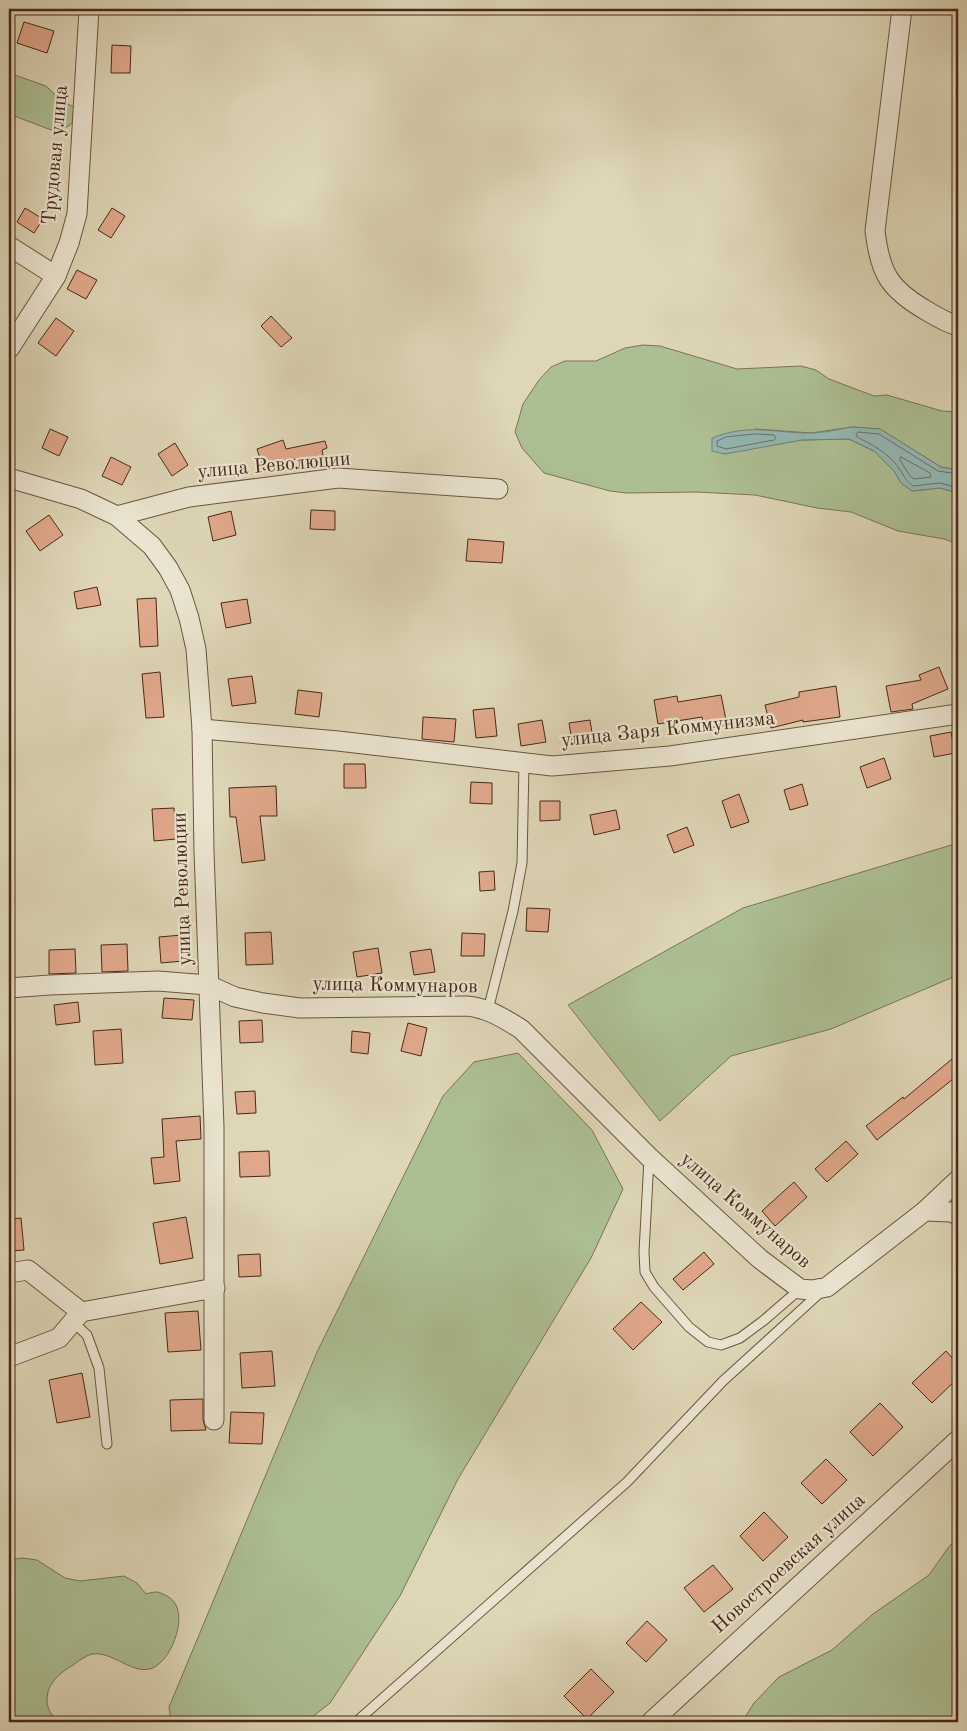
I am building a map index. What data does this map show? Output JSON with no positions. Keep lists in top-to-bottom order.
{
  "streets": {
    "street": [
      "Трудовая улица",
      "улица Революции",
      "улица Заря Коммунизма",
      "улица Коммунаров",
      "Новостроевская улица"
    ]
  },
  "crossings": [
    ["улица Революции", "улица Заря Коммунизма"],
    ["улица Революции", "улица Коммунаров"]
  ]
}
